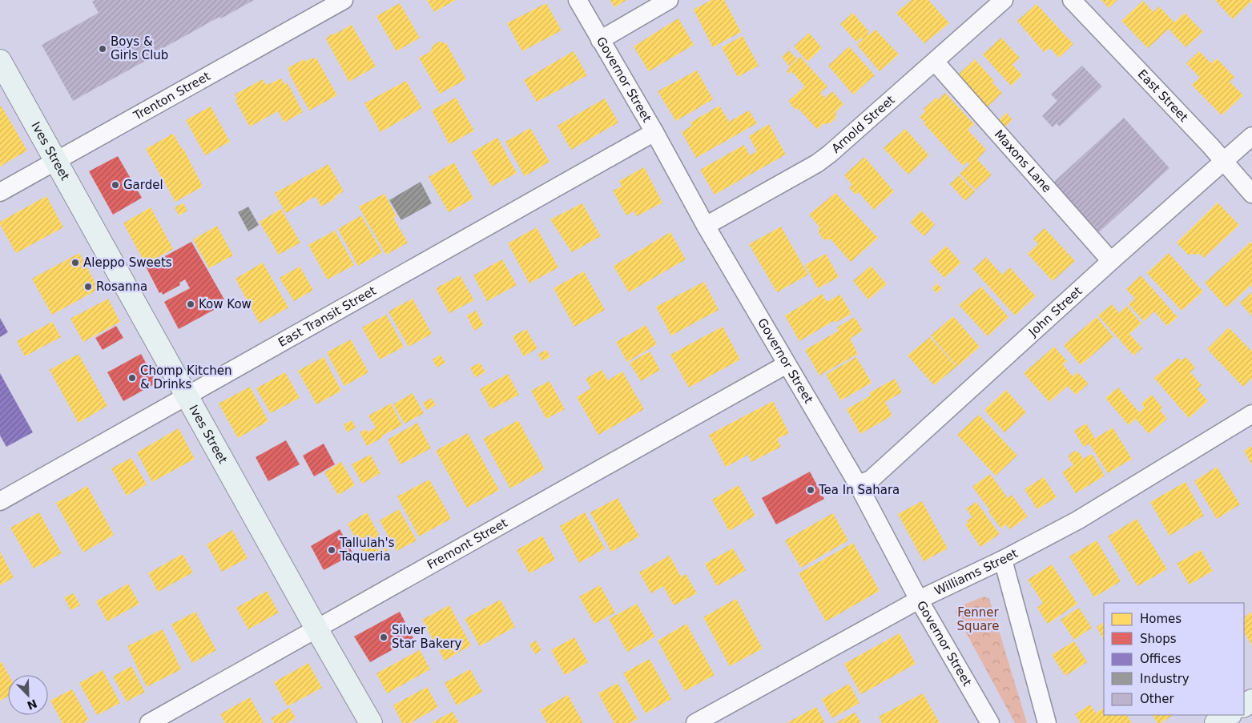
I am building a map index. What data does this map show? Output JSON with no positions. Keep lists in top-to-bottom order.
{
  "streets": {
    "street": [
      "Governor Street",
      "Trenton Street",
      "East Street",
      "Arnold Street",
      "Ives Street",
      "Maxons Lane",
      "John Street",
      "East Transit Street",
      "Fremont Street",
      "Williams Street"
    ]
  },
  "crossings": [
    ["Governor Street", "Arnold Street"],
    ["Governor Street", "John Street"],
    ["Governor Street", "East Transit Street"],
    ["Governor Street", "Fremont Street"],
    ["Governor Street", "Williams Street"],
    ["Trenton Street", "Ives Street"],
    ["East Street", "John Street"],
    ["Arnold Street", "Maxons Lane"],
    ["Ives Street", "East Transit Street"],
    ["Ives Street", "Fremont Street"],
    ["Maxons Lane", "John Street"]
  ],
  "parks": ["Fenner Square"],
  "places": [
    "Boys & Girls Club",
    "Gardel",
    "Aleppo Sweets",
    "Rosanna",
    "Kow Kow",
    "Chomp Kitchen & Drinks",
    "Tea In Sahara",
    "Tallulah's Taqueria",
    "Silver Star Bakery"
  ],
  "legend": [
    "Homes",
    "Shops",
    "Offices",
    "Industry",
    "Other"
  ],
  "north": "bottom right"
}
